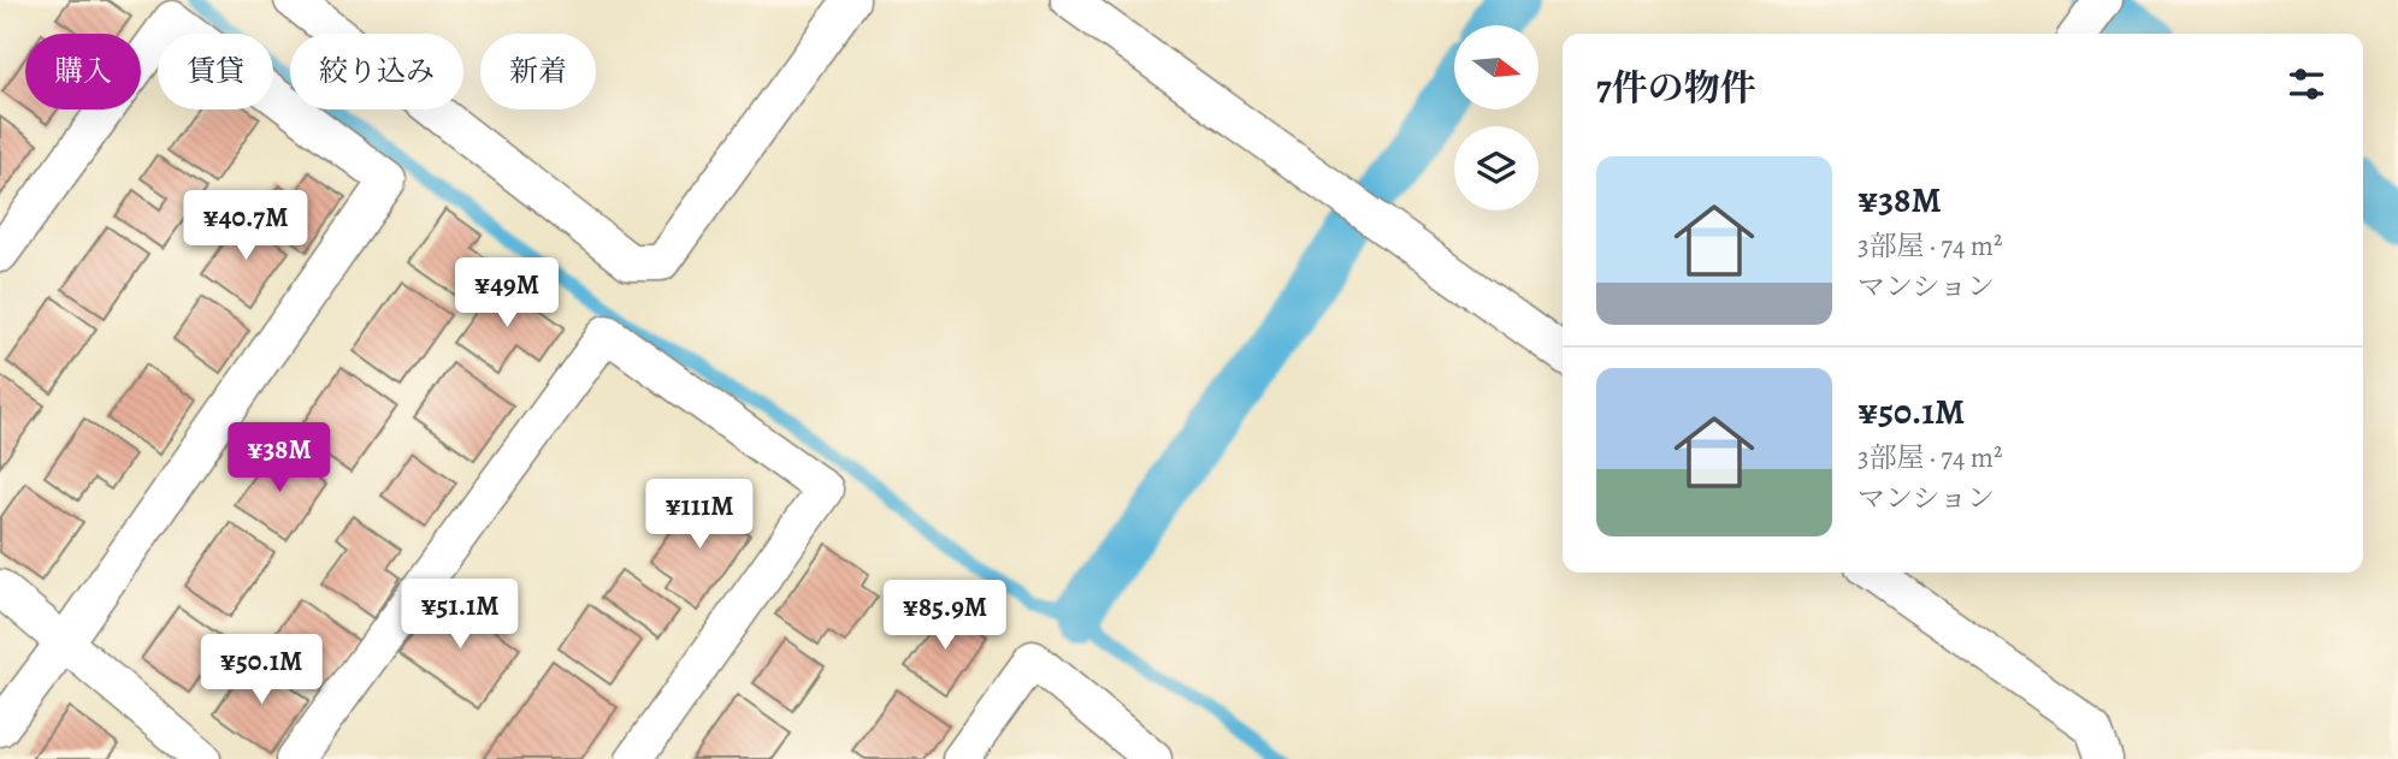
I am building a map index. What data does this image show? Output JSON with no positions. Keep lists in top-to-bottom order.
{
  "north": "right",
  "page": {
    "chip": [
      "購入",
      "賃貸",
      "絞り込み",
      "新着"
    ],
    "heading": "7件の物件",
    "list": [
      {
        "name": "¥38M",
        "note": "3部屋 · 74 m² · マンション"
      },
      {
        "name": "¥50.1M",
        "note": "3部屋 · 74 m² · マンション"
      }
    ],
    "price": [
      "¥40.7M",
      "¥49M",
      "¥38M",
      "¥111M",
      "¥51.1M",
      "¥85.9M",
      "¥50.1M"
    ]
  }
}
